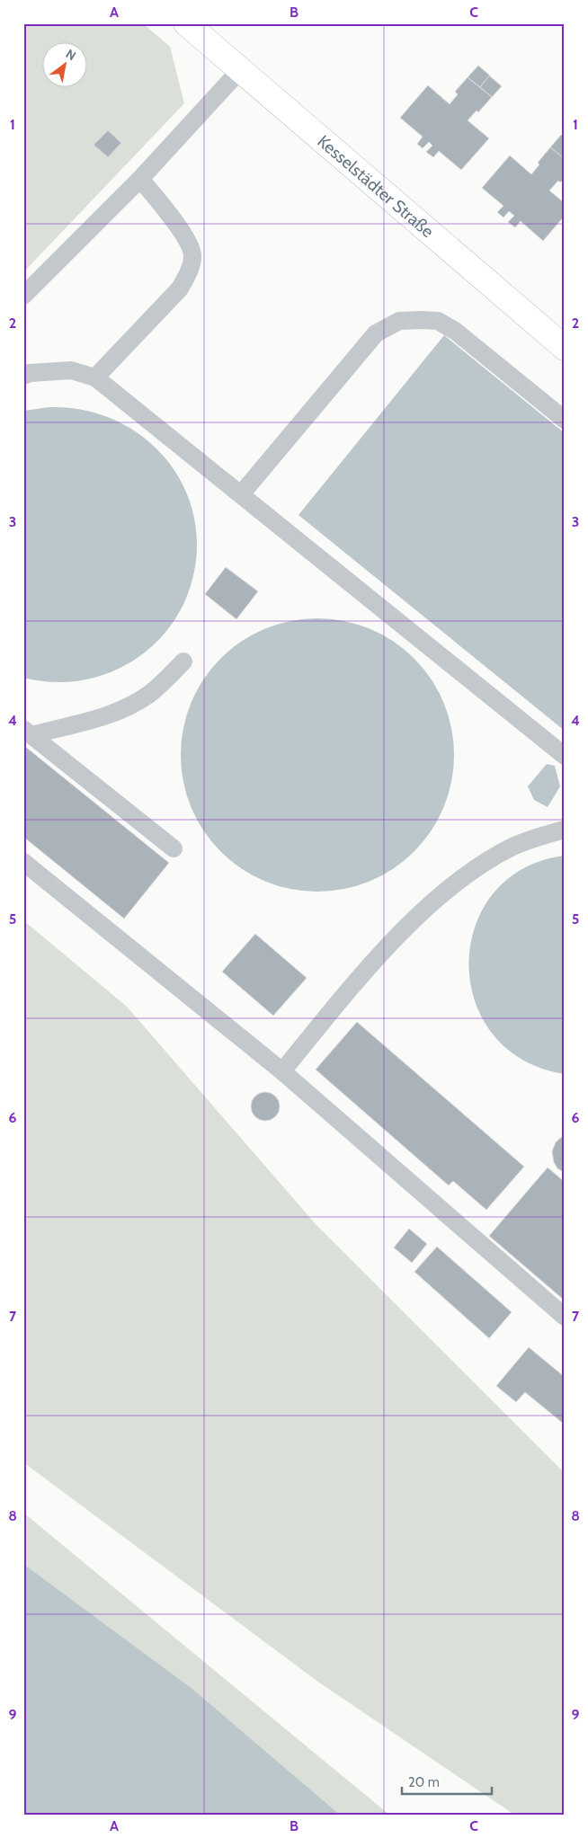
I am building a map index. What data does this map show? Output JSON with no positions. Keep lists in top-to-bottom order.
{
  "streets": {
    "main road": ["Kesselstädter Straße"]
  },
  "scale_bar": "20 m",
  "north": "top right",
  "grid": {
    "columns": ["A", "B", "C"],
    "rows": [
      "1",
      "2",
      "3",
      "4",
      "5",
      "6",
      "7",
      "8",
      "9"
    ]
  }
}
